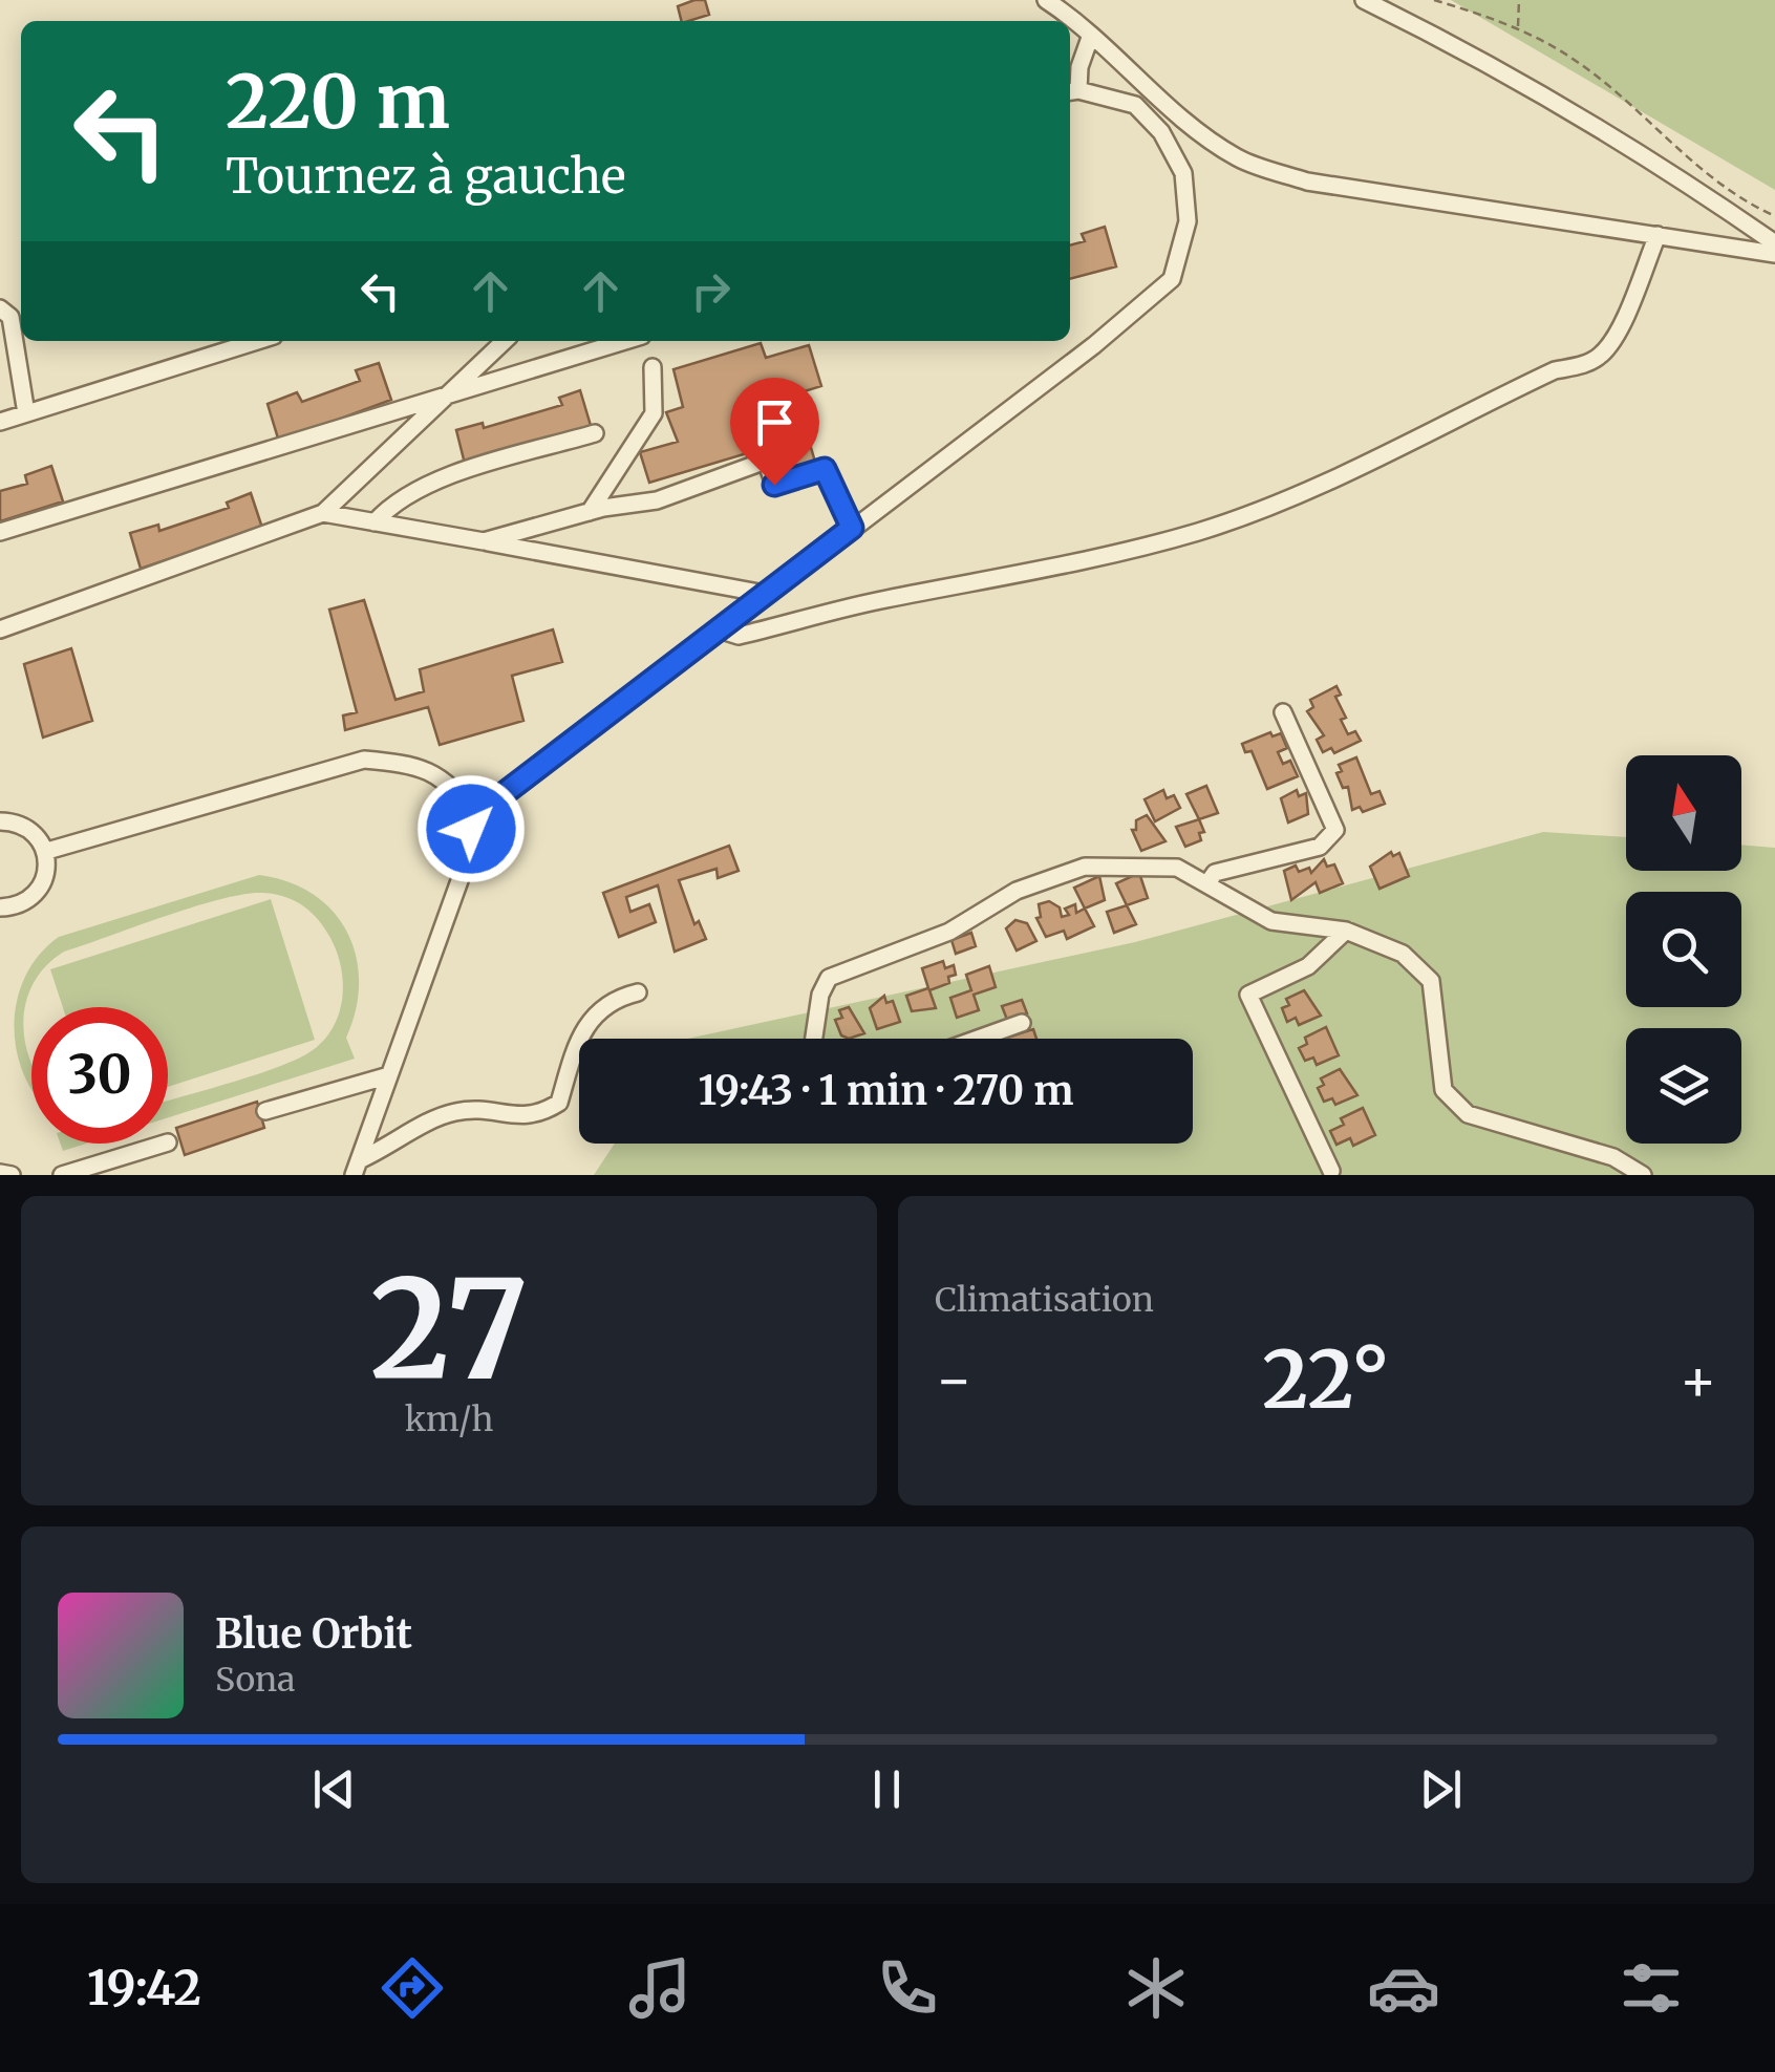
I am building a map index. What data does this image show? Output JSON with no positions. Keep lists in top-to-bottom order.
{
  "north": "top",
  "page": {
    "turn": ["220 m", "Tournez à gauche"],
    "limit": "30",
    "trip": "19:43 · 1 min · 270 m",
    "tile": [
      ["27", "km/h"],
      "Climatisation"
    ],
    "heat": ["−", "22°", "+"],
    "song": ["Blue Orbit", "Sona"],
    "tabs": "19:42"
  }
}
